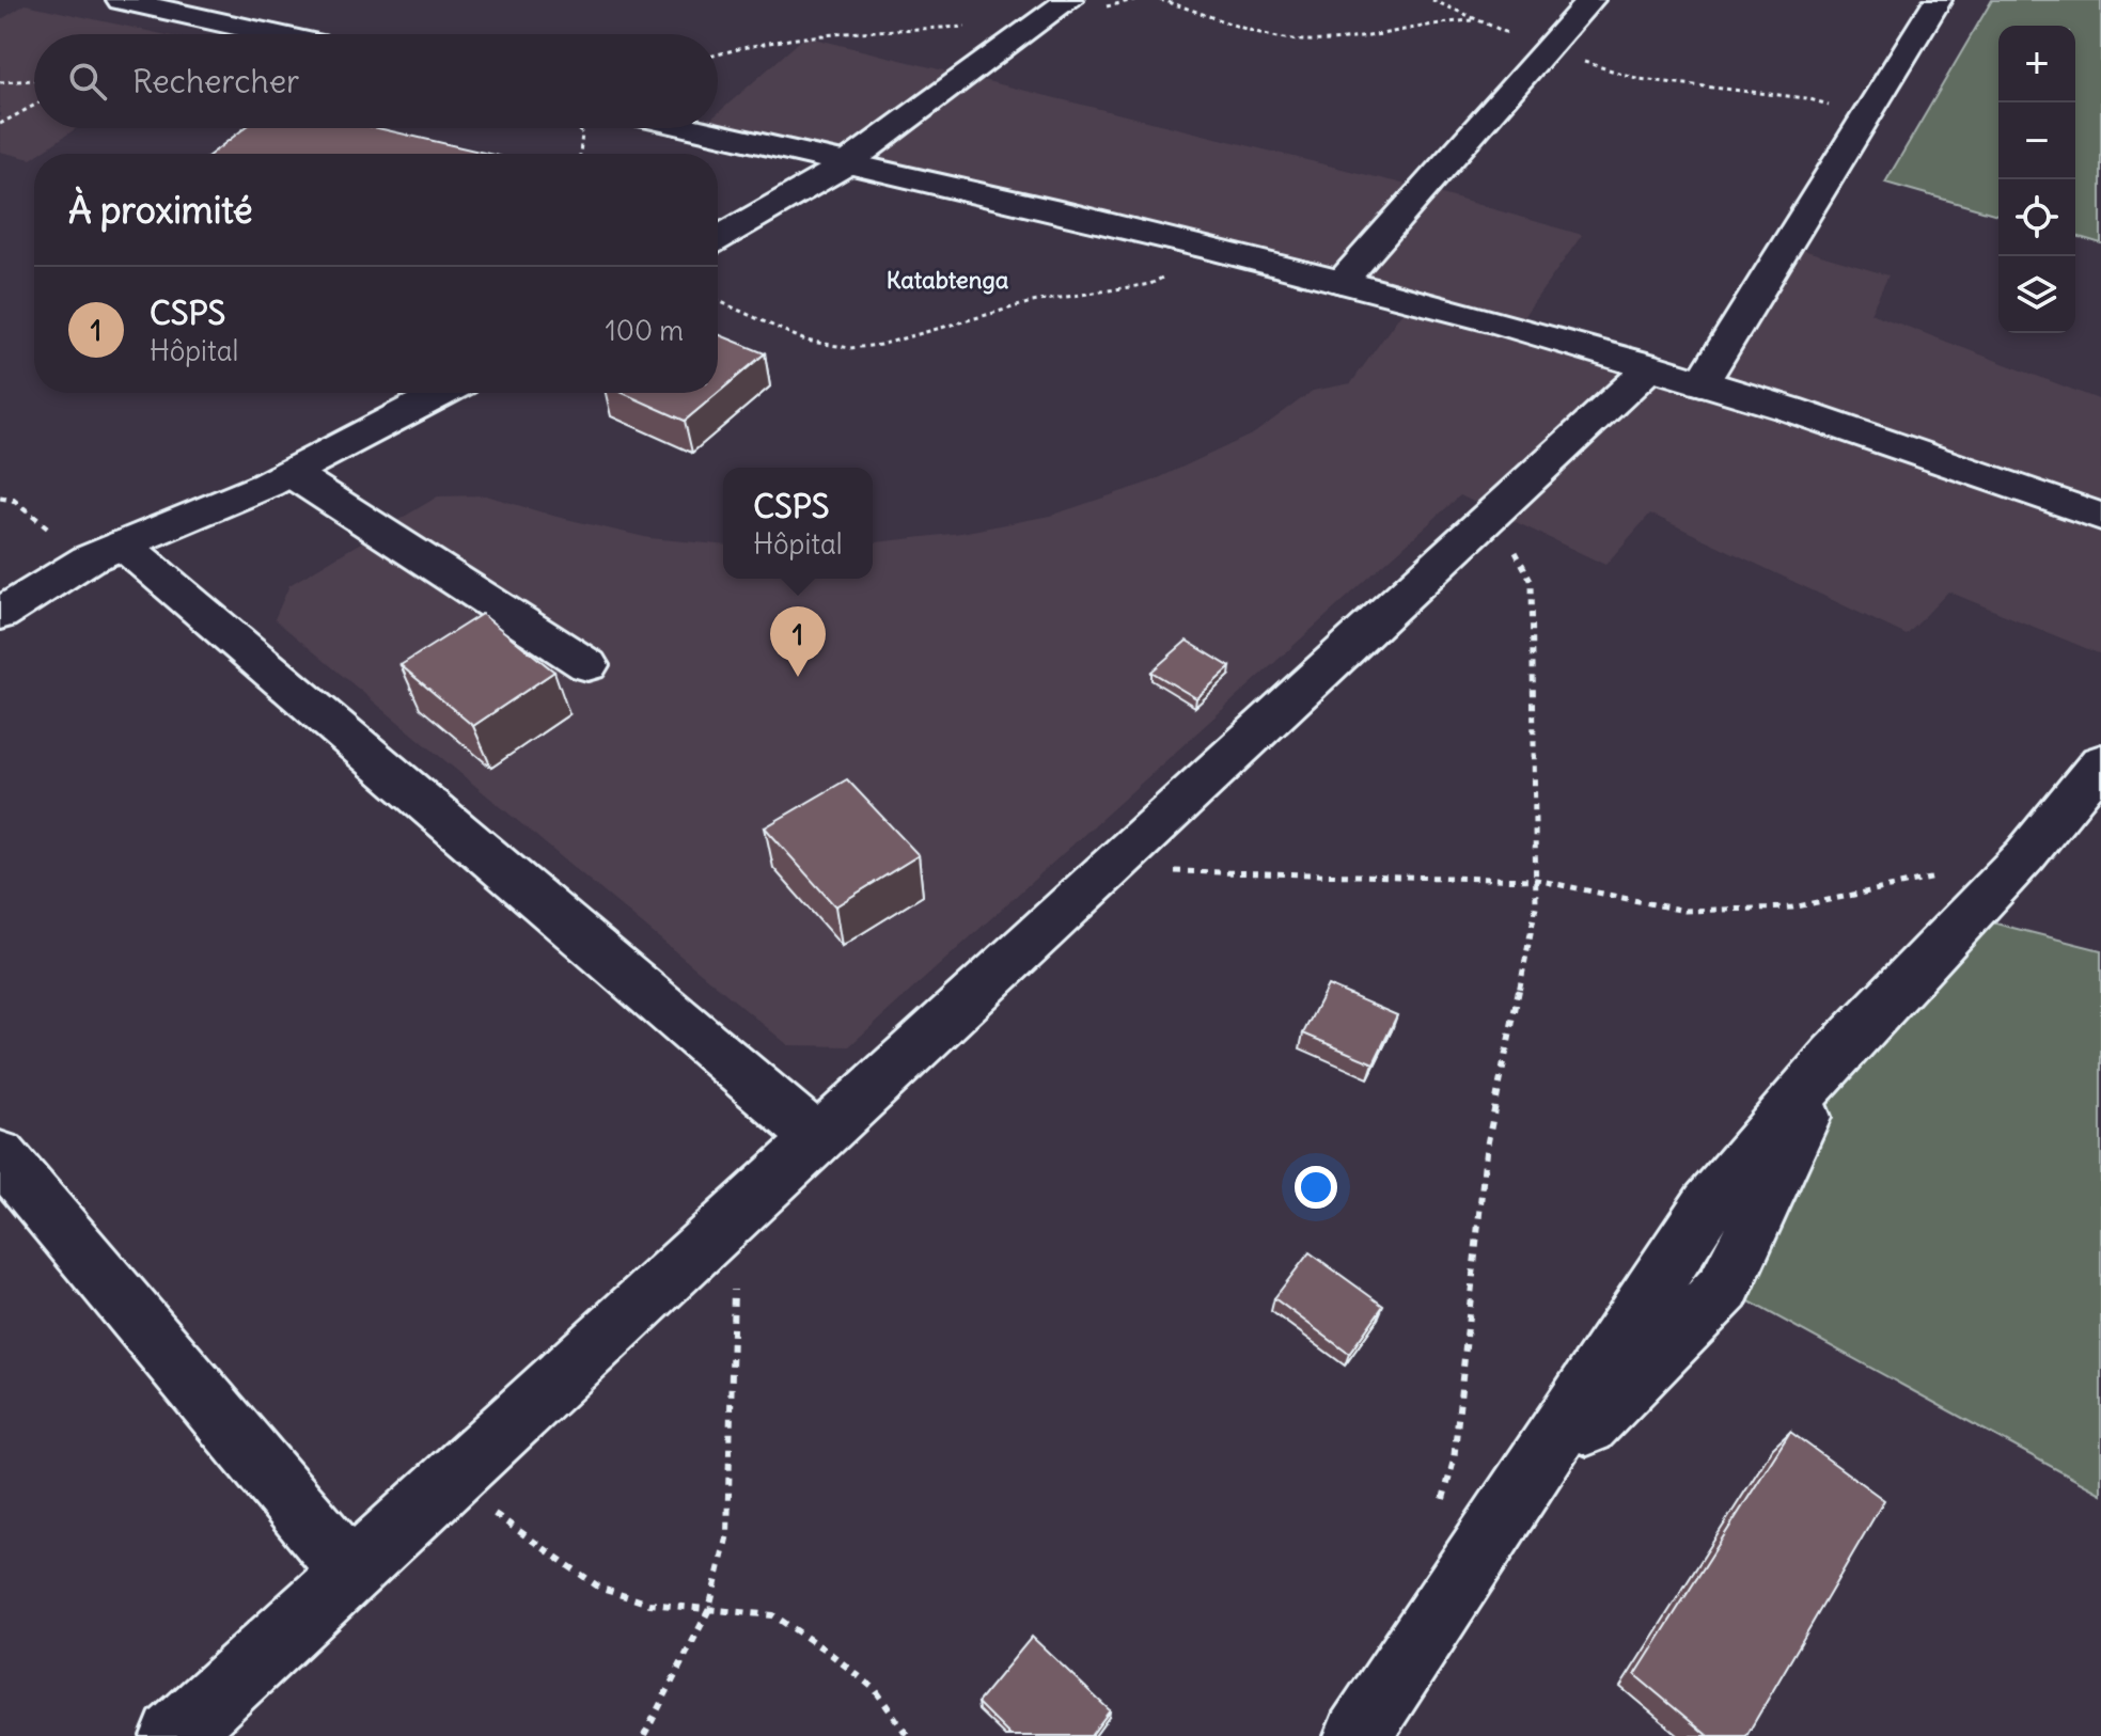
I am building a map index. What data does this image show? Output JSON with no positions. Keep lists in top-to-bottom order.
{
  "districts": ["Katabtenga"],
  "page": {
    "map_buttons": ["+", "−"],
    "search": "Rechercher",
    "heading": "À proximité",
    "list": [
      {
        "mark": "1",
        "name": "CSPS",
        "note": "Hôpital",
        "value": "100 m"
      }
    ],
    "popup": ["CSPS", "Hôpital"],
    "pins": "1"
  }
}
